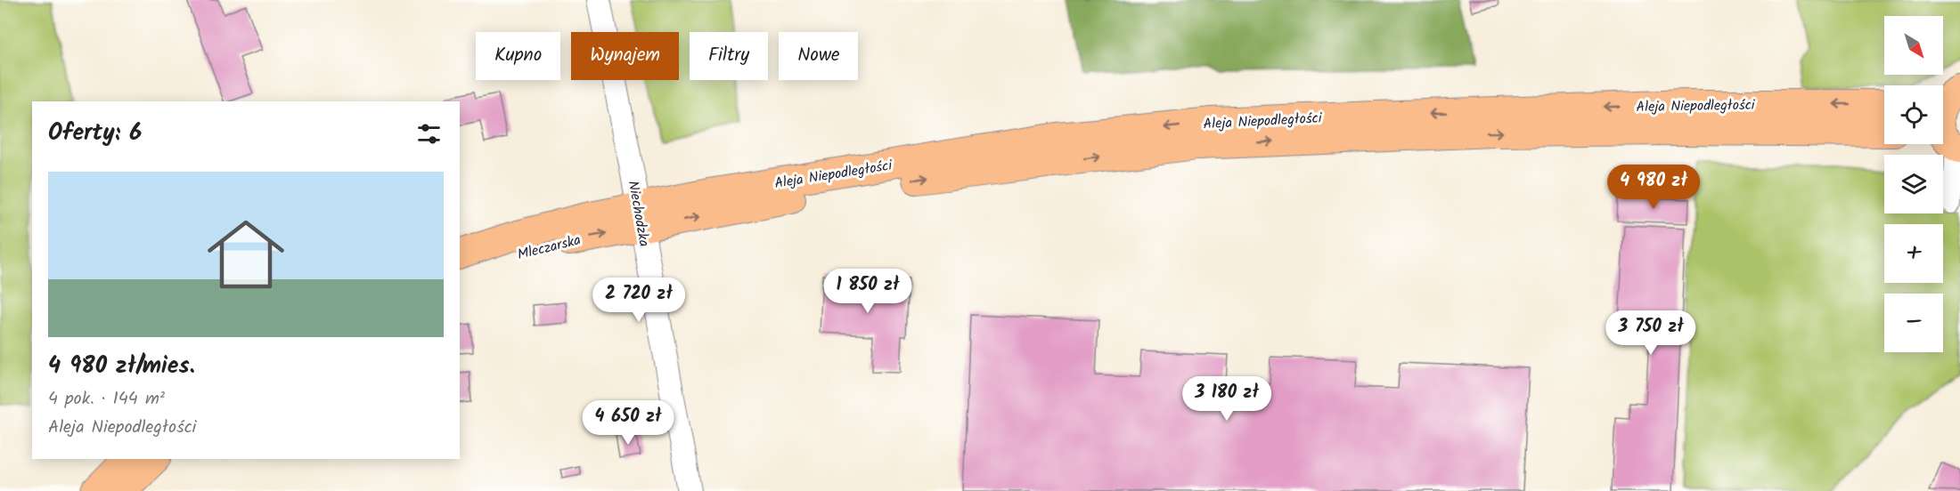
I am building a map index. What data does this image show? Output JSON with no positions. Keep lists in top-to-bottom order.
{
  "streets": {
    "main road": ["Aleja Niepodległości", "Mleczarska"],
    "street": ["Niechodzka"]
  },
  "crossings": [
    ["Aleja Niepodległości", "Niechodzka"],
    ["Aleja Niepodległości", "Mleczarska"],
    ["Niechodzka", "Mleczarska"]
  ],
  "north": "bottom right",
  "page": {
    "map_buttons": ["+", "−"],
    "chip": [
      "Kupno",
      "Wynajem",
      "Filtry",
      "Nowe"
    ],
    "heading": "Oferty: 6",
    "price": [
      "4 980 zł",
      "1 850 zł",
      "2 720 zł",
      "3 750 zł",
      "3 180 zł",
      "4 650 zł"
    ],
    "list": [
      {
        "name": "4 980 zł/mies.",
        "note": "4 pok. · 144 m² · Aleja Niepodległości"
      }
    ]
  }
}
